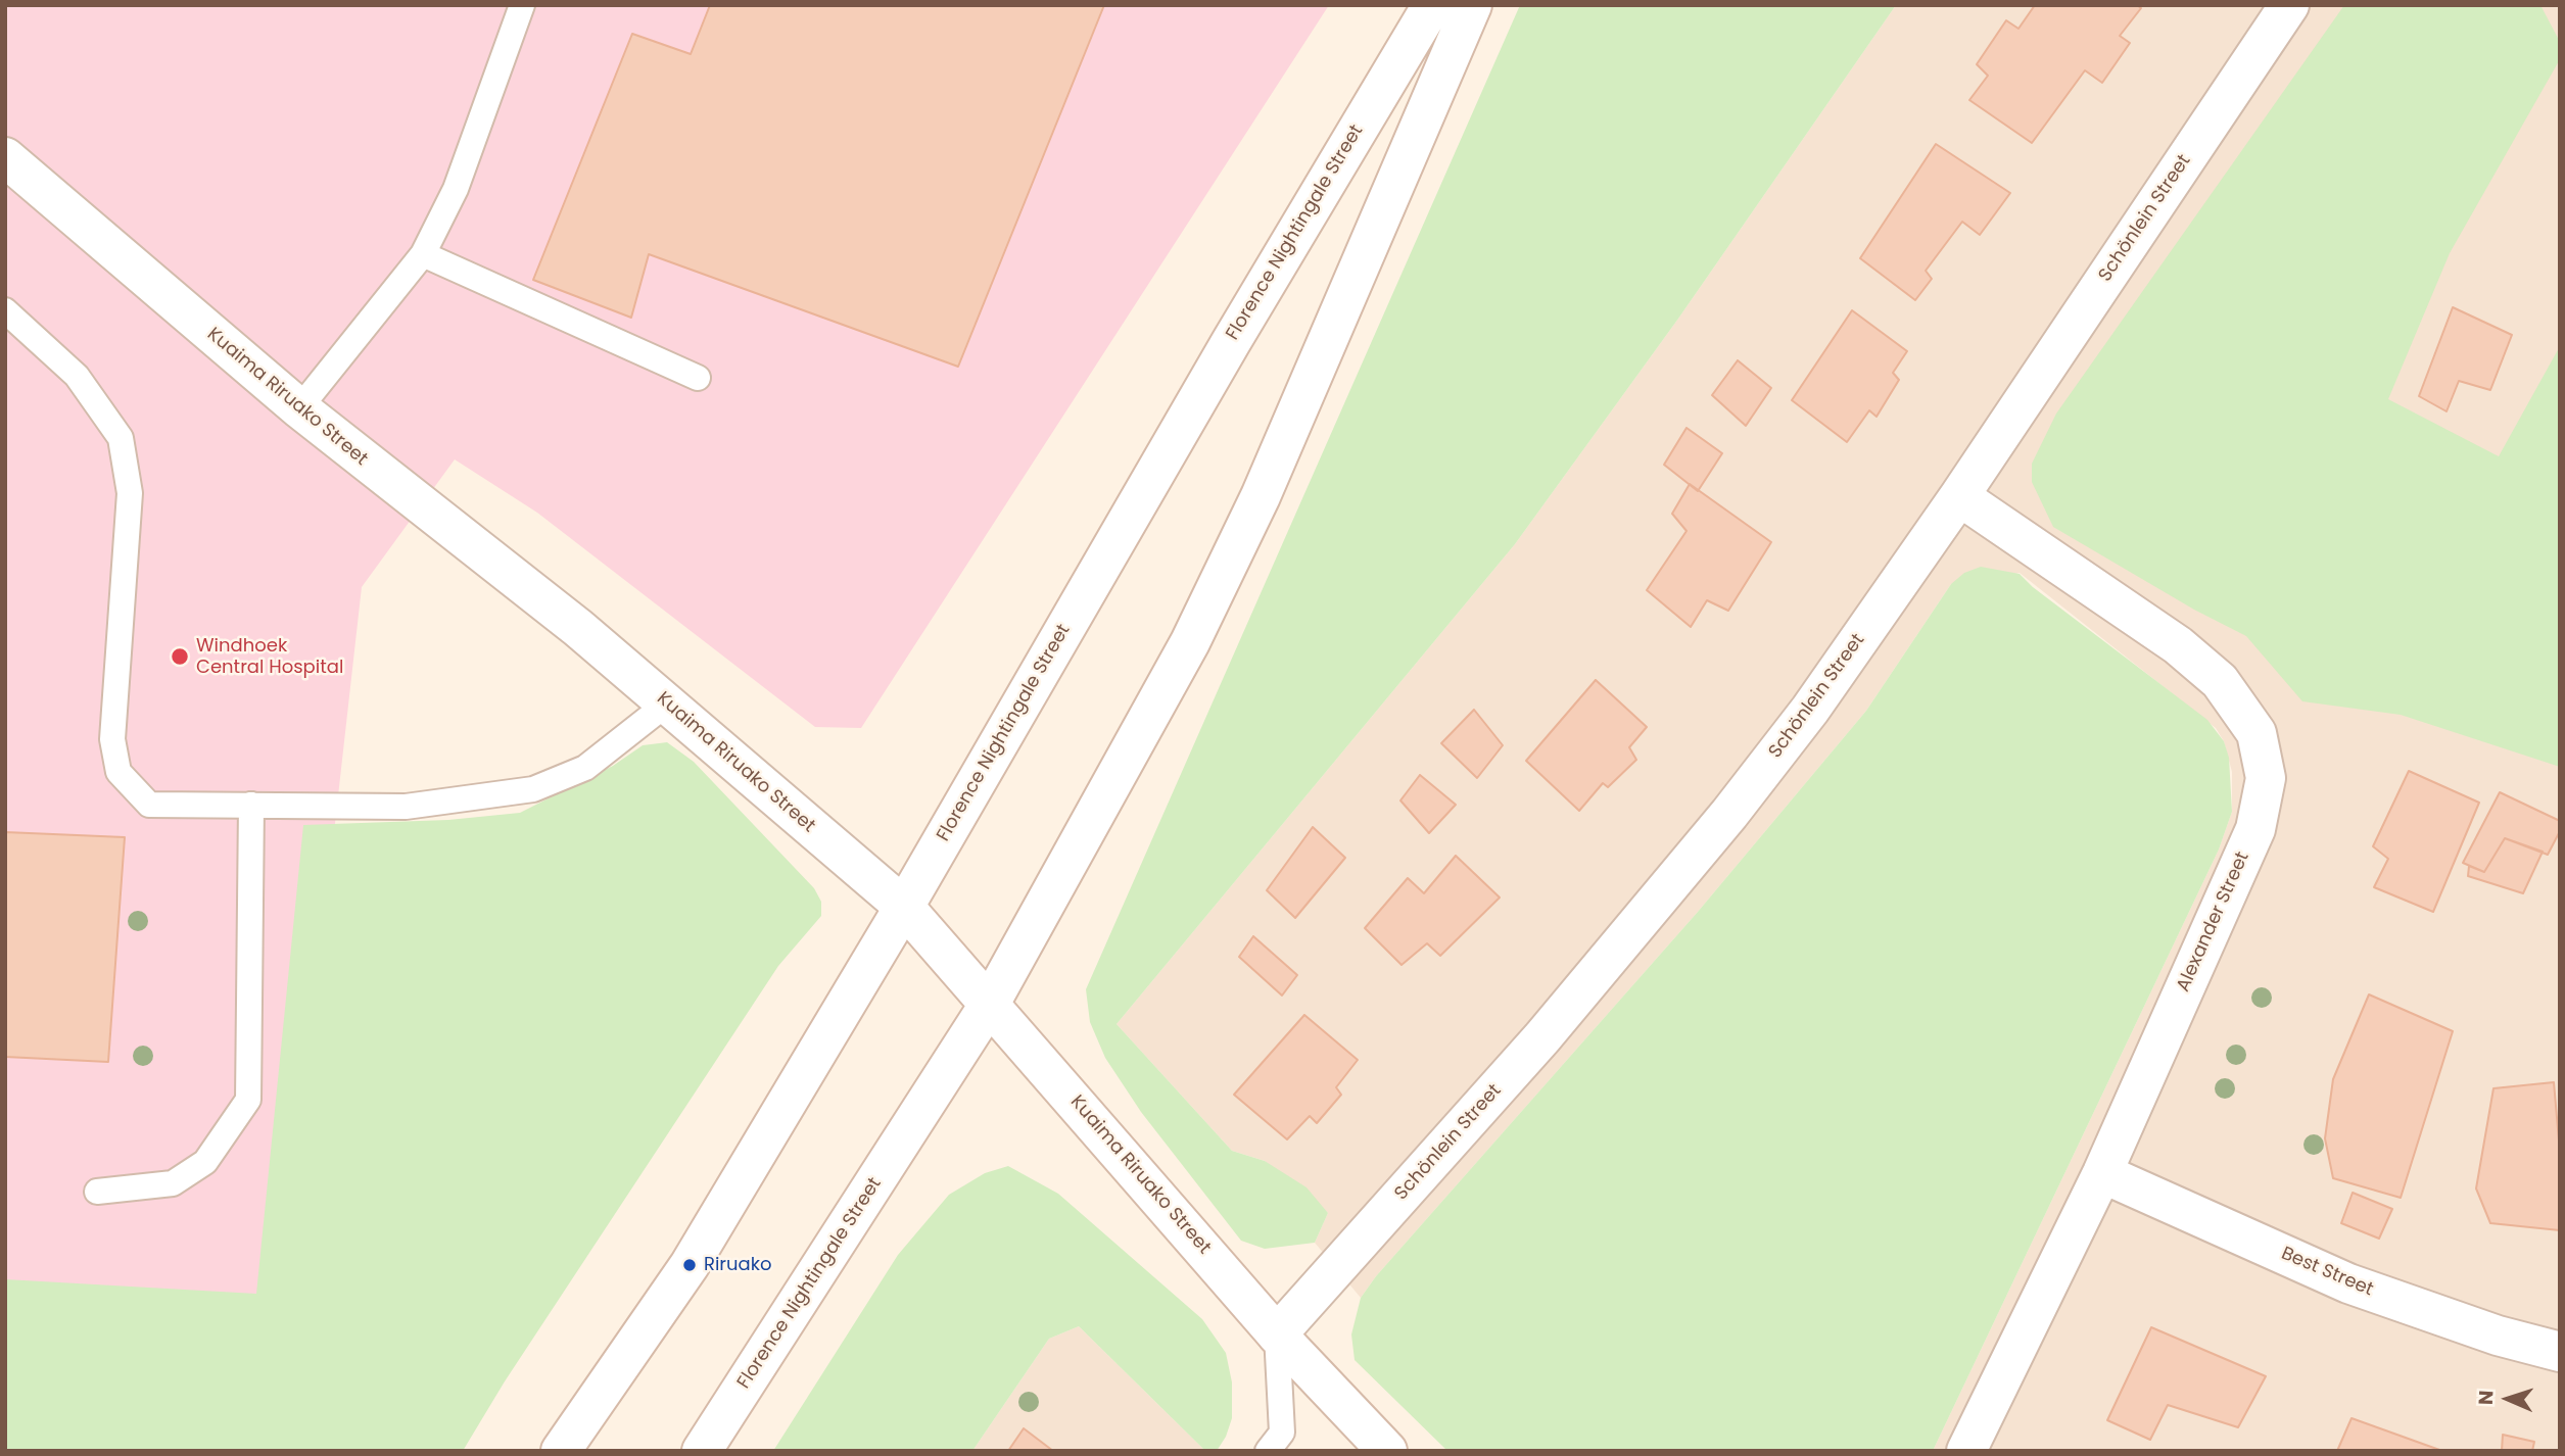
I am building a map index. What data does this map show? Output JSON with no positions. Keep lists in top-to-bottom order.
{
  "streets": {
    "street": [
      "Schönlein Street",
      "Florence Nightingale Street",
      "Kuaima Riruako Street",
      "Alexander Street",
      "Best Street"
    ]
  },
  "crossings": [
    ["Schönlein Street", "Kuaima Riruako Street"],
    ["Schönlein Street", "Alexander Street"],
    ["Florence Nightingale Street", "Kuaima Riruako Street"],
    ["Alexander Street", "Best Street"]
  ],
  "places": ["Windhoek Central Hospital", "Riruako"],
  "north": "left"
}
